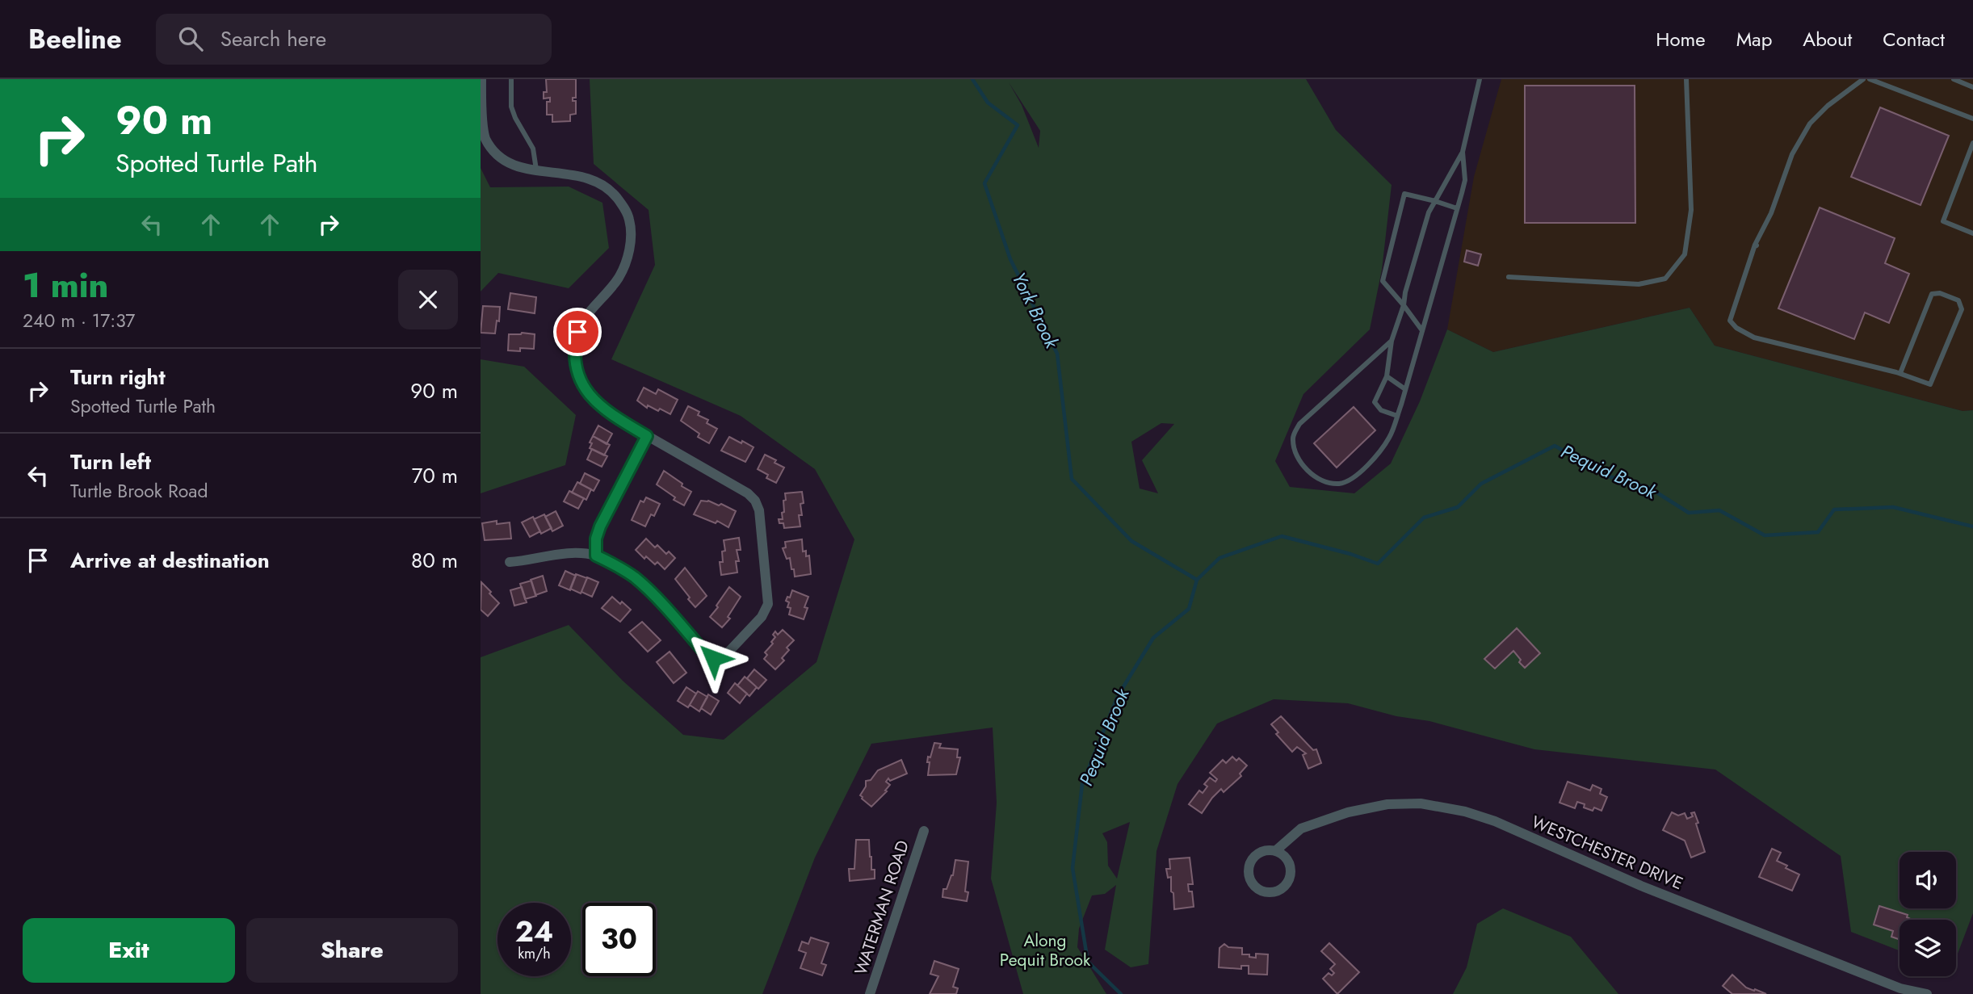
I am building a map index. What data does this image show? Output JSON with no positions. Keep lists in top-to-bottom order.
{
  "streets": {
    "street": ["WESTCHESTER DRIVE", "WATERMAN ROAD"]
  },
  "water": ["York Brook", "Pequid Brook"],
  "parks": ["Along Pequit Brook"],
  "page": {
    "header": "Beeline",
    "search": "Search here",
    "nav": [
      "Home",
      "Map",
      "About",
      "Contact"
    ],
    "turn": ["90 m", "Spotted Turtle Path"],
    "heading": ["1 min", "240 m · 17:37"],
    "list": [
      {
        "name": "Turn right",
        "note": "Spotted Turtle Path",
        "value": "90 m"
      },
      {
        "name": "Turn left",
        "note": "Turtle Brook Road",
        "value": "70 m"
      },
      {
        "name": "Arrive at destination",
        "value": "80 m"
      }
    ],
    "speed": "24 km/h",
    "limit": "30",
    "buttons": ["Exit", "Share"]
  }
}
